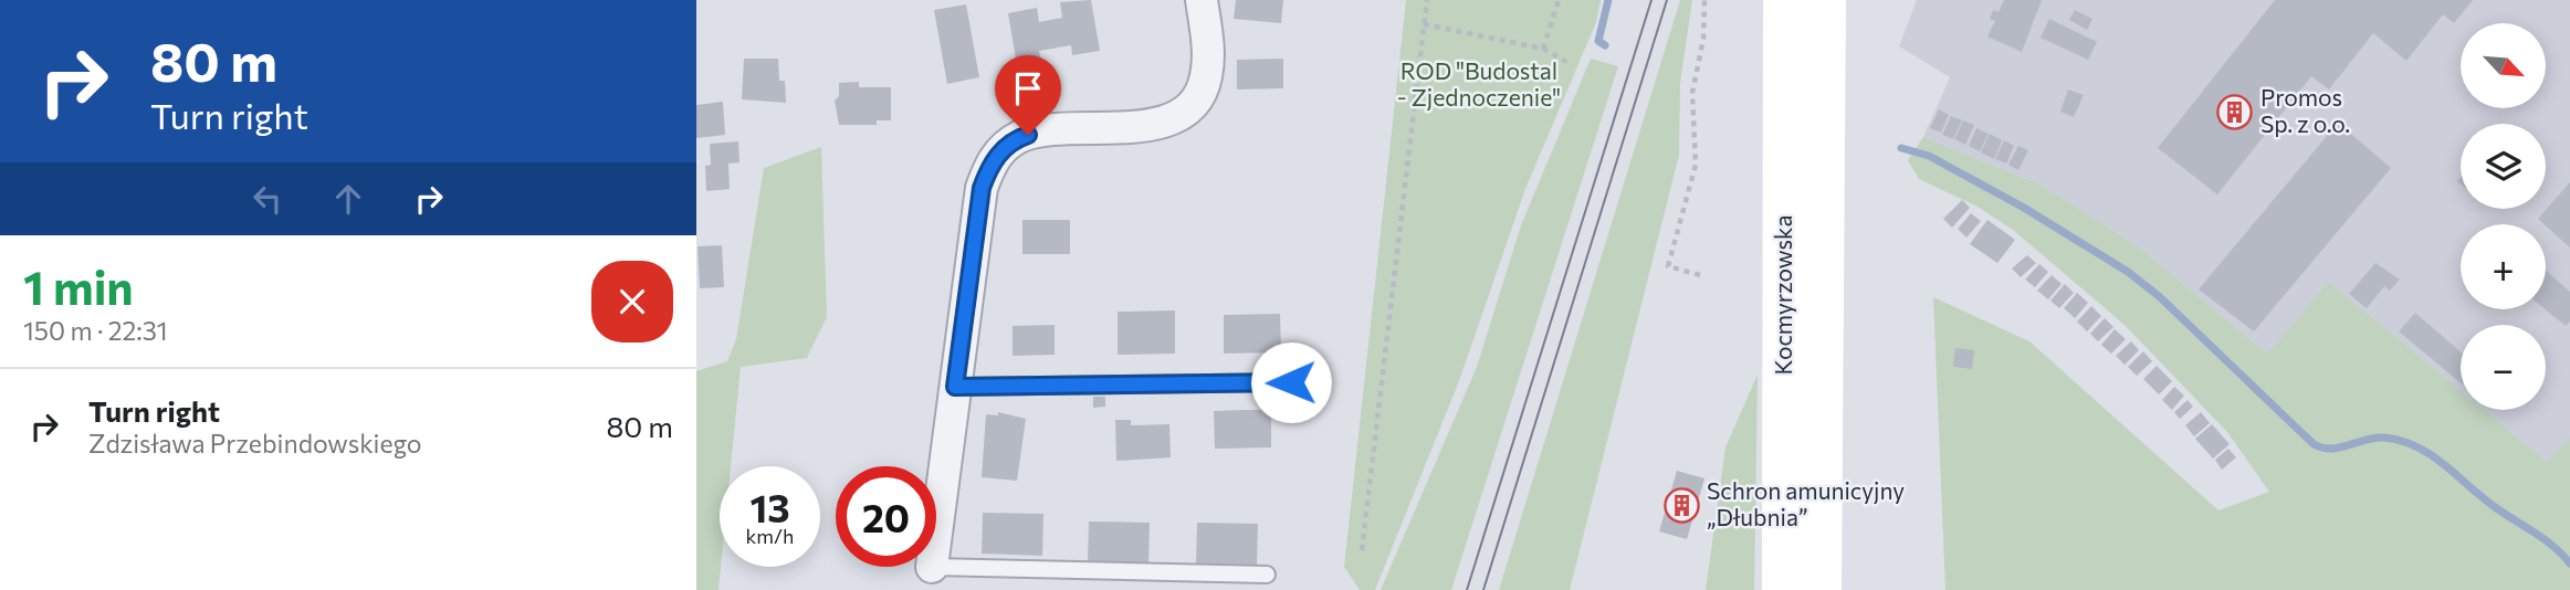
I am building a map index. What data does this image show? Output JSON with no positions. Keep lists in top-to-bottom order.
{
  "streets": {
    "main road": ["Kocmyrzowska"]
  },
  "parks": ["ROD \"Budostal - Zjednoczenie\""],
  "places": {
    "building": ["Promos Sp. z o.o.", "Schron amunicyjny „Dłubnia”"]
  },
  "north": "bottom right",
  "page": {
    "turn": ["80 m", "Turn right"],
    "map_buttons": ["+", "−"],
    "heading": ["1 min", "150 m · 22:31"],
    "list": [
      {
        "name": "Turn right",
        "note": "Zdzisława Przebindowskiego",
        "value": "80 m"
      }
    ],
    "speed": "13 km/h",
    "limit": "20"
  }
}
